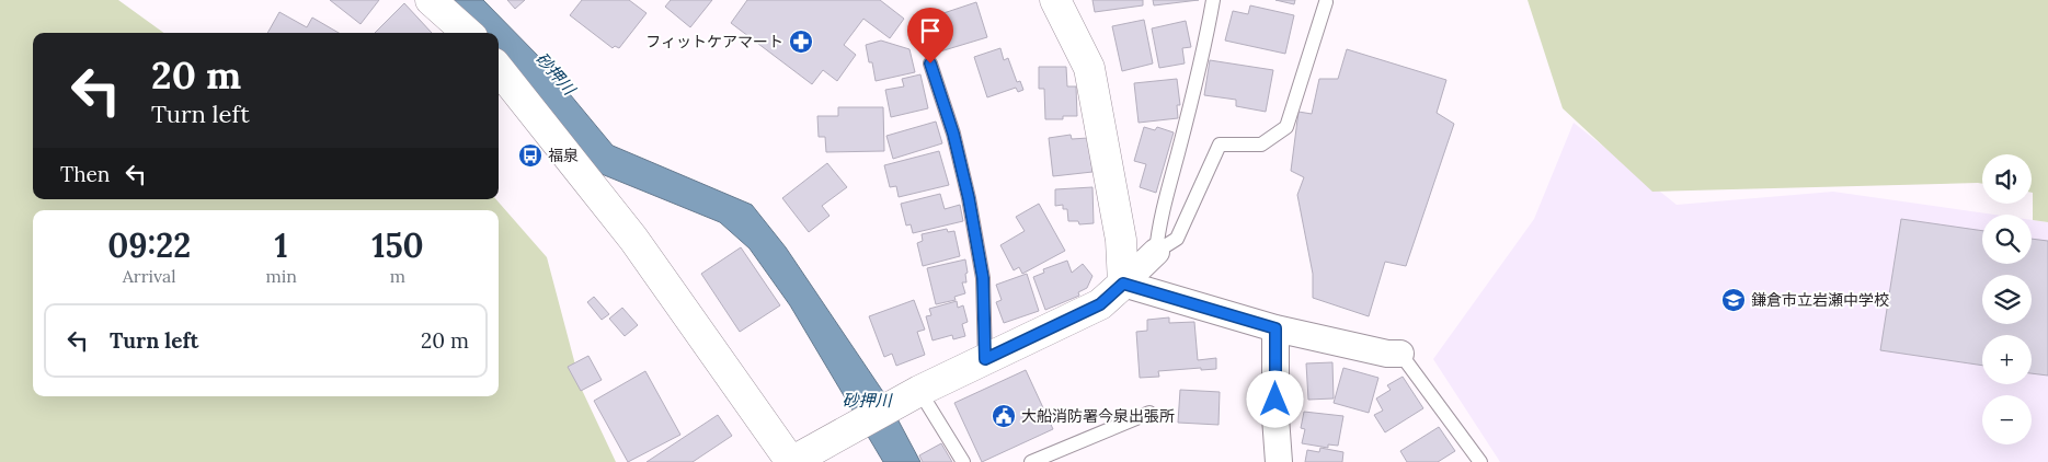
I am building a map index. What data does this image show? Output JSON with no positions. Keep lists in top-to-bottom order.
{
  "water": ["砂押川"],
  "places": {
    "pharmacy": ["フィットケアマート"],
    "bus stop": ["福泉"],
    "school or university": ["鎌倉市立岩瀬中学校"],
    "public building": ["大船消防署今泉出張所"]
  },
  "page": {
    "turn": ["20 m", "Turn left"],
    "then": "Then",
    "map_buttons": ["+", "−"],
    "eta": [
      "09:22",
      "Arrival",
      "1",
      "min",
      "150",
      "m"
    ],
    "list": [
      {
        "name": "Turn left",
        "value": "20 m"
      }
    ]
  }
}
